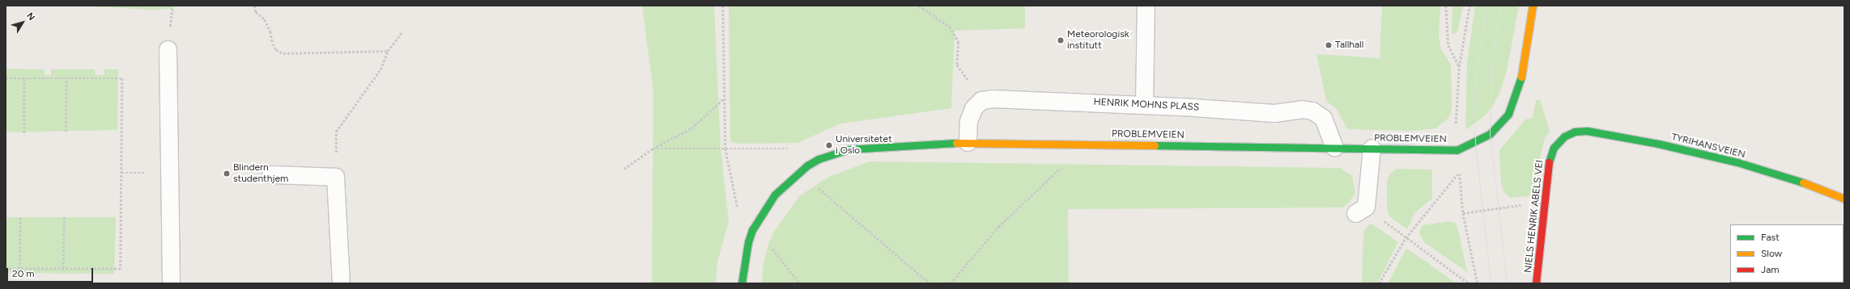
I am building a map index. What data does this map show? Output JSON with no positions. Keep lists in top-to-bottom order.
{
  "streets": {
    "street": ["PROBLEMVEIEN", "TYRIHANSVEIEN", "NIELS HENRIK ABELS VEI"],
    "lane": ["HENRIK MOHNS PLASS"]
  },
  "crossings": [
    ["HENRIK MOHNS PLASS", "PROBLEMVEIEN"],
    ["TYRIHANSVEIEN", "NIELS HENRIK ABELS VEI"]
  ],
  "places": [
    "Meteorologisk institutt",
    "Tallhall",
    "Universitetet i Oslo",
    "Blindern studenthjem"
  ],
  "legend": ["Fast", "Slow", "Jam"],
  "scale_bar": "20 m",
  "north": "top right"
}
